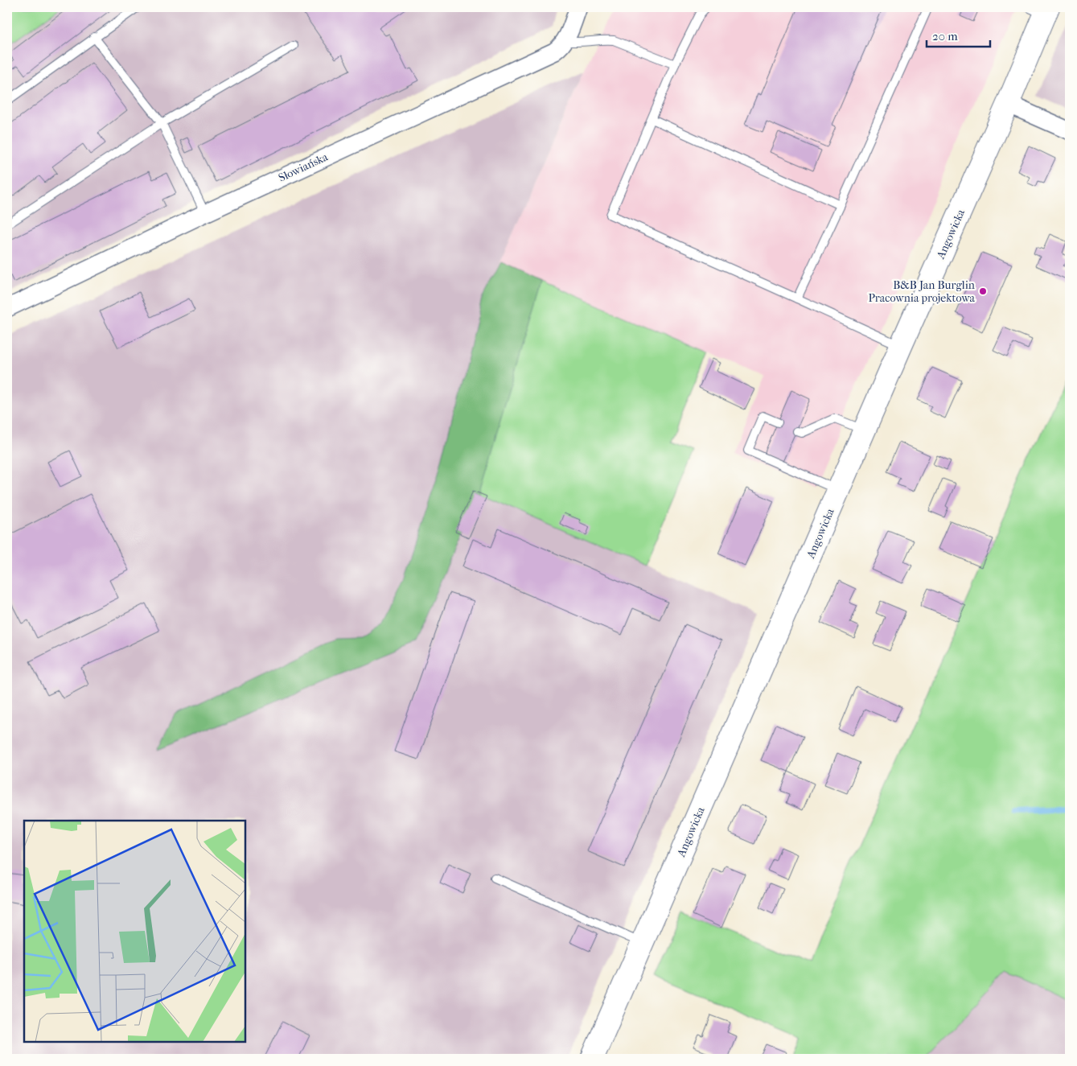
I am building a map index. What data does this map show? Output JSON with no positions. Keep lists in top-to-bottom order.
{
  "streets": {
    "street": ["Słowiańska", "Angowicka"]
  },
  "places": ["B&B Jan Burglin Pracownia projektowa"],
  "scale_bar": "20 m"
}
